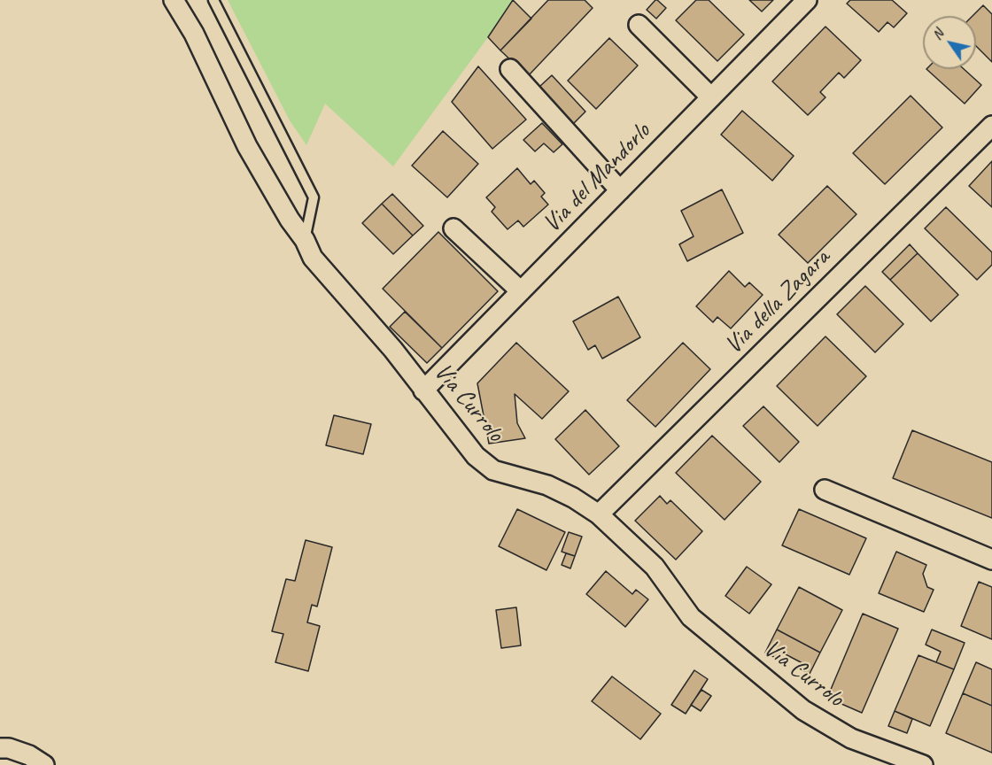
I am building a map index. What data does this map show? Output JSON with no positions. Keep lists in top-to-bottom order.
{
  "streets": {
    "street": ["Via del Mandorlo", "Via della Zagara", "Via Currolo"]
  },
  "crossings": [
    ["Via del Mandorlo", "Via Currolo"],
    ["Via della Zagara", "Via Currolo"]
  ],
  "north": "top left"
}
